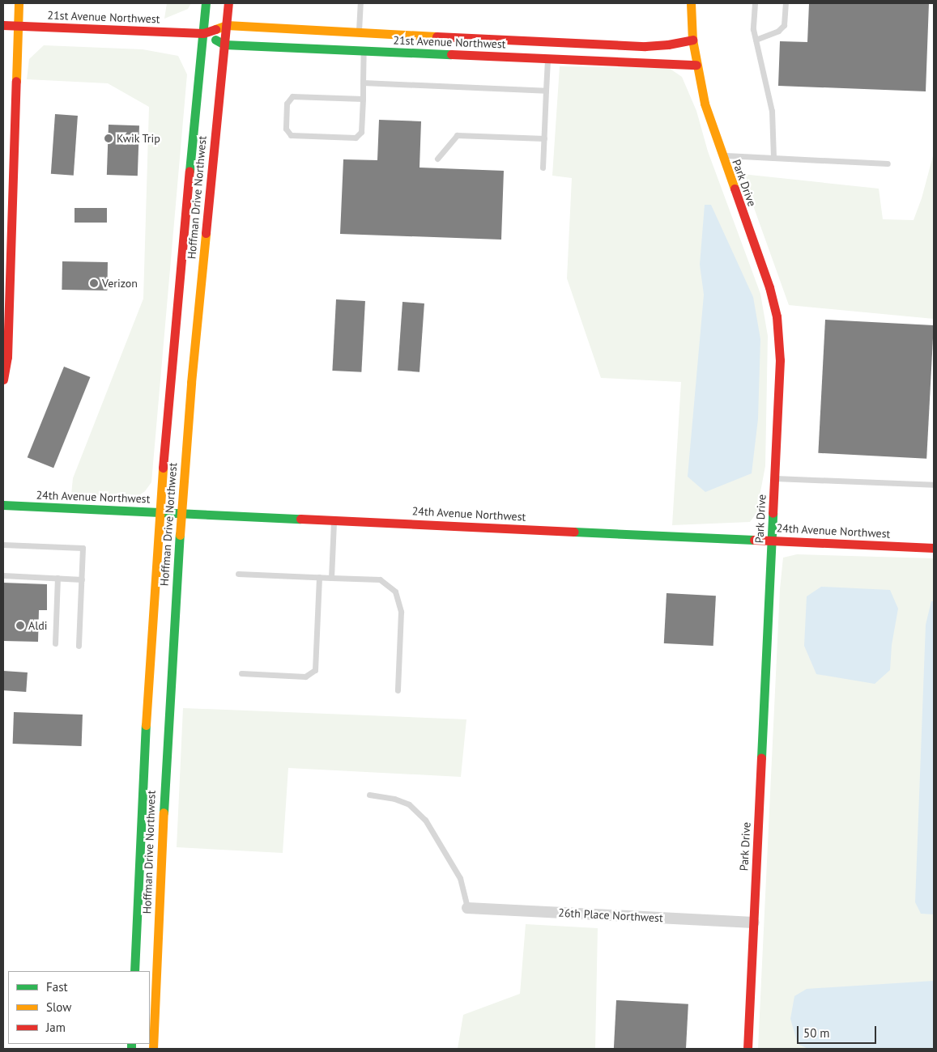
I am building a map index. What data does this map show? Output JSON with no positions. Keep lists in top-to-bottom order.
{
  "streets": {
    "street": [
      "21st Avenue Northwest",
      "Park Drive",
      "Hoffman Drive Northwest",
      "24th Avenue Northwest",
      "26th Place Northwest"
    ]
  },
  "crossings": [
    ["21st Avenue Northwest", "Park Drive"],
    ["21st Avenue Northwest", "Hoffman Drive Northwest"],
    ["Park Drive", "24th Avenue Northwest"],
    ["Park Drive", "26th Place Northwest"],
    ["Hoffman Drive Northwest", "24th Avenue Northwest"]
  ],
  "places": ["Kwik Trip", "Verizon", "Aldi"],
  "legend": ["Fast", "Slow", "Jam"],
  "scale_bar": "50 m"
}
